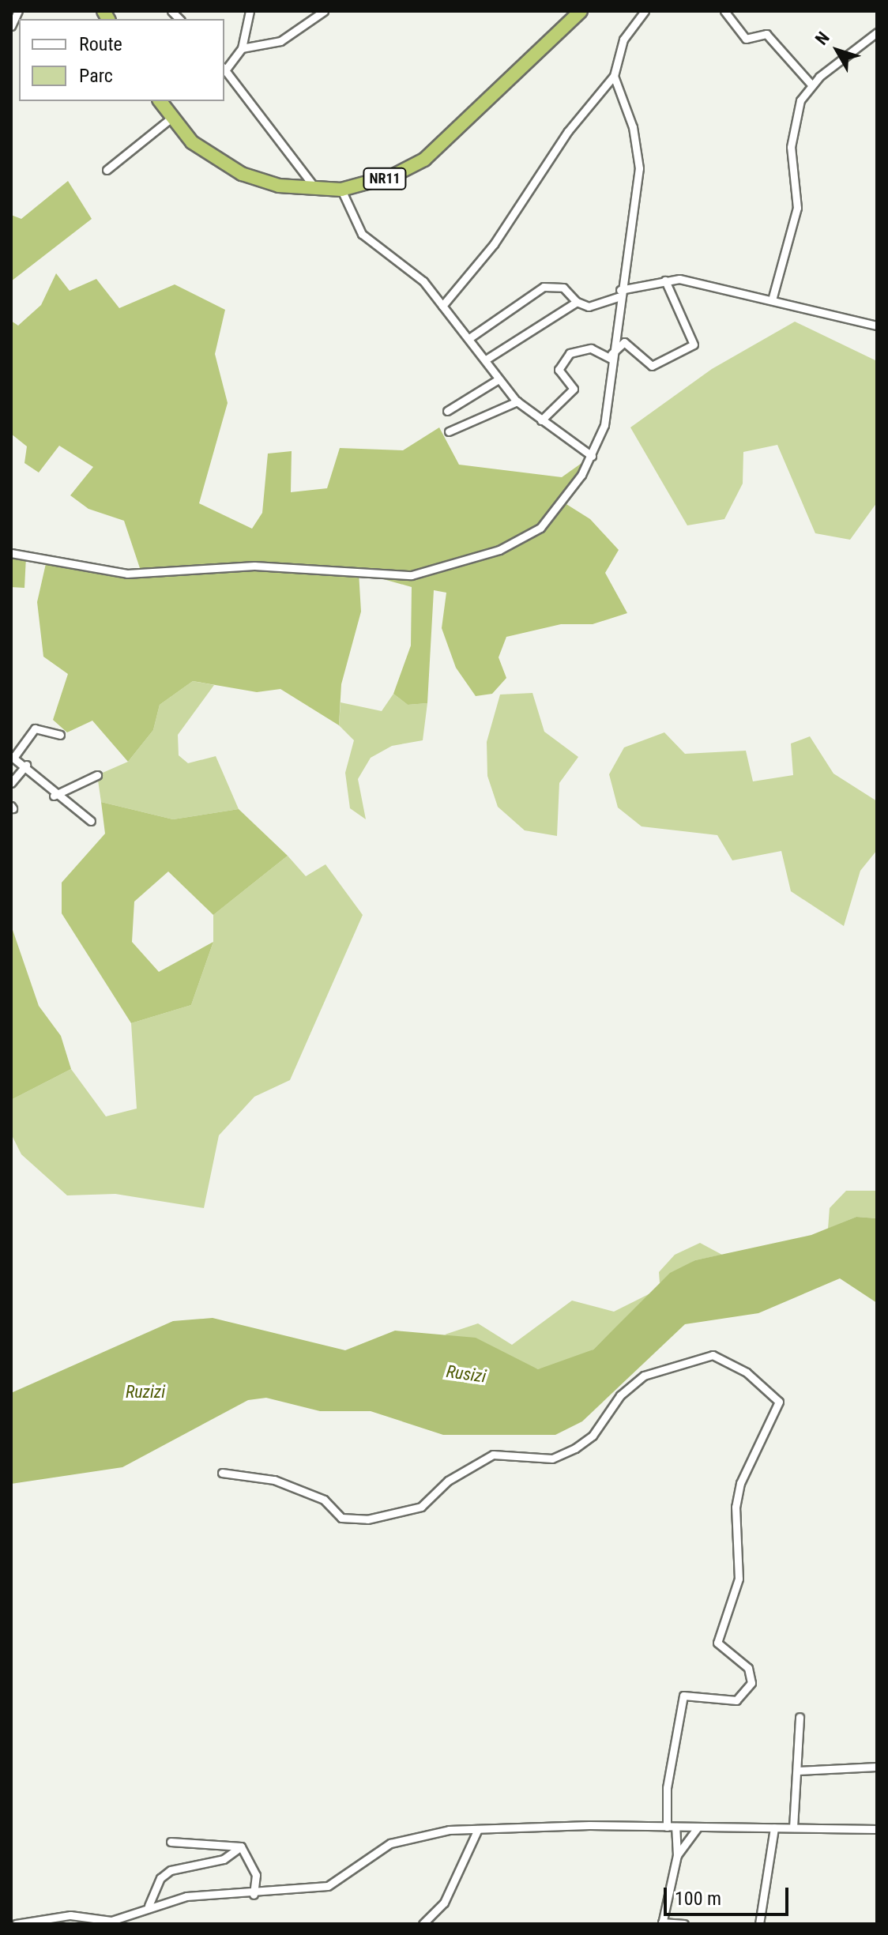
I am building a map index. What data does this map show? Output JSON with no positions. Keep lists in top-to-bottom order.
{
  "streets": {
    "highway": ["NR11"]
  },
  "water": ["Rusizi", "Ruzizi"],
  "legend": ["Route", "Parc"],
  "scale_bar": "100 m",
  "north": "top left"
}
